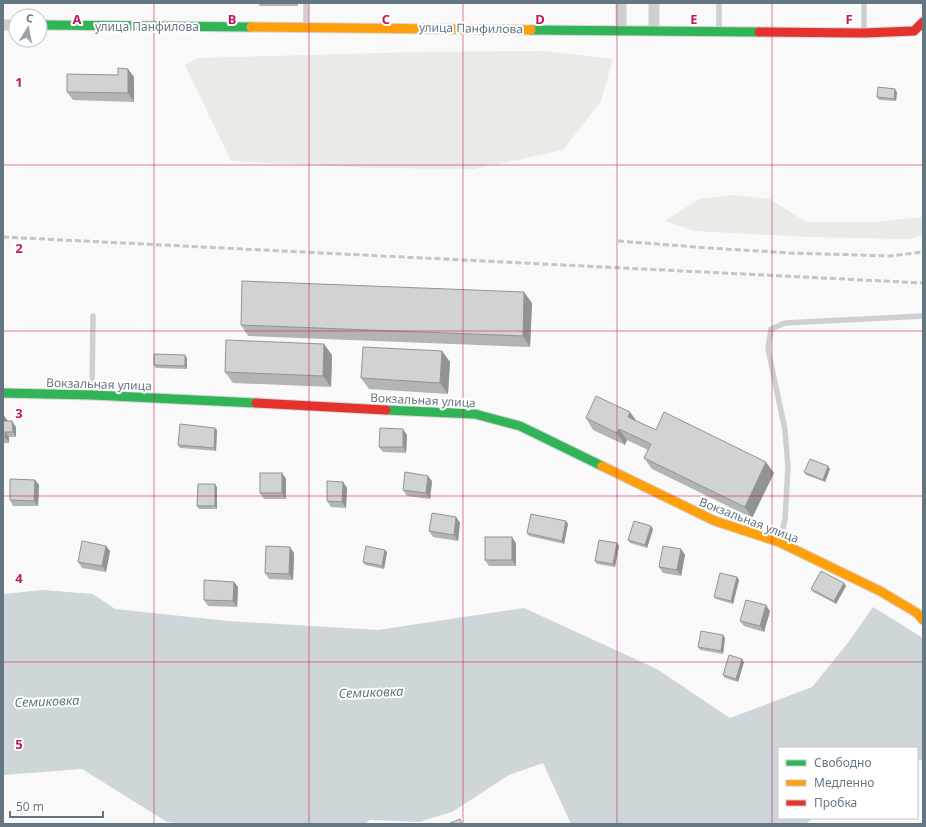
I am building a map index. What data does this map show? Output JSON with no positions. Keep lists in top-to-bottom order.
{
  "streets": {
    "main road": ["улица Панфилова", "Вокзальная улица"]
  },
  "water": ["Семиковка"],
  "legend": ["Свободно", "Медленно", "Пробка"],
  "scale_bar": "50 m",
  "north": "top",
  "grid": {
    "columns": [
      "A",
      "B",
      "C",
      "D",
      "E",
      "F"
    ],
    "rows": [
      "1",
      "2",
      "3",
      "4",
      "5"
    ]
  }
}
